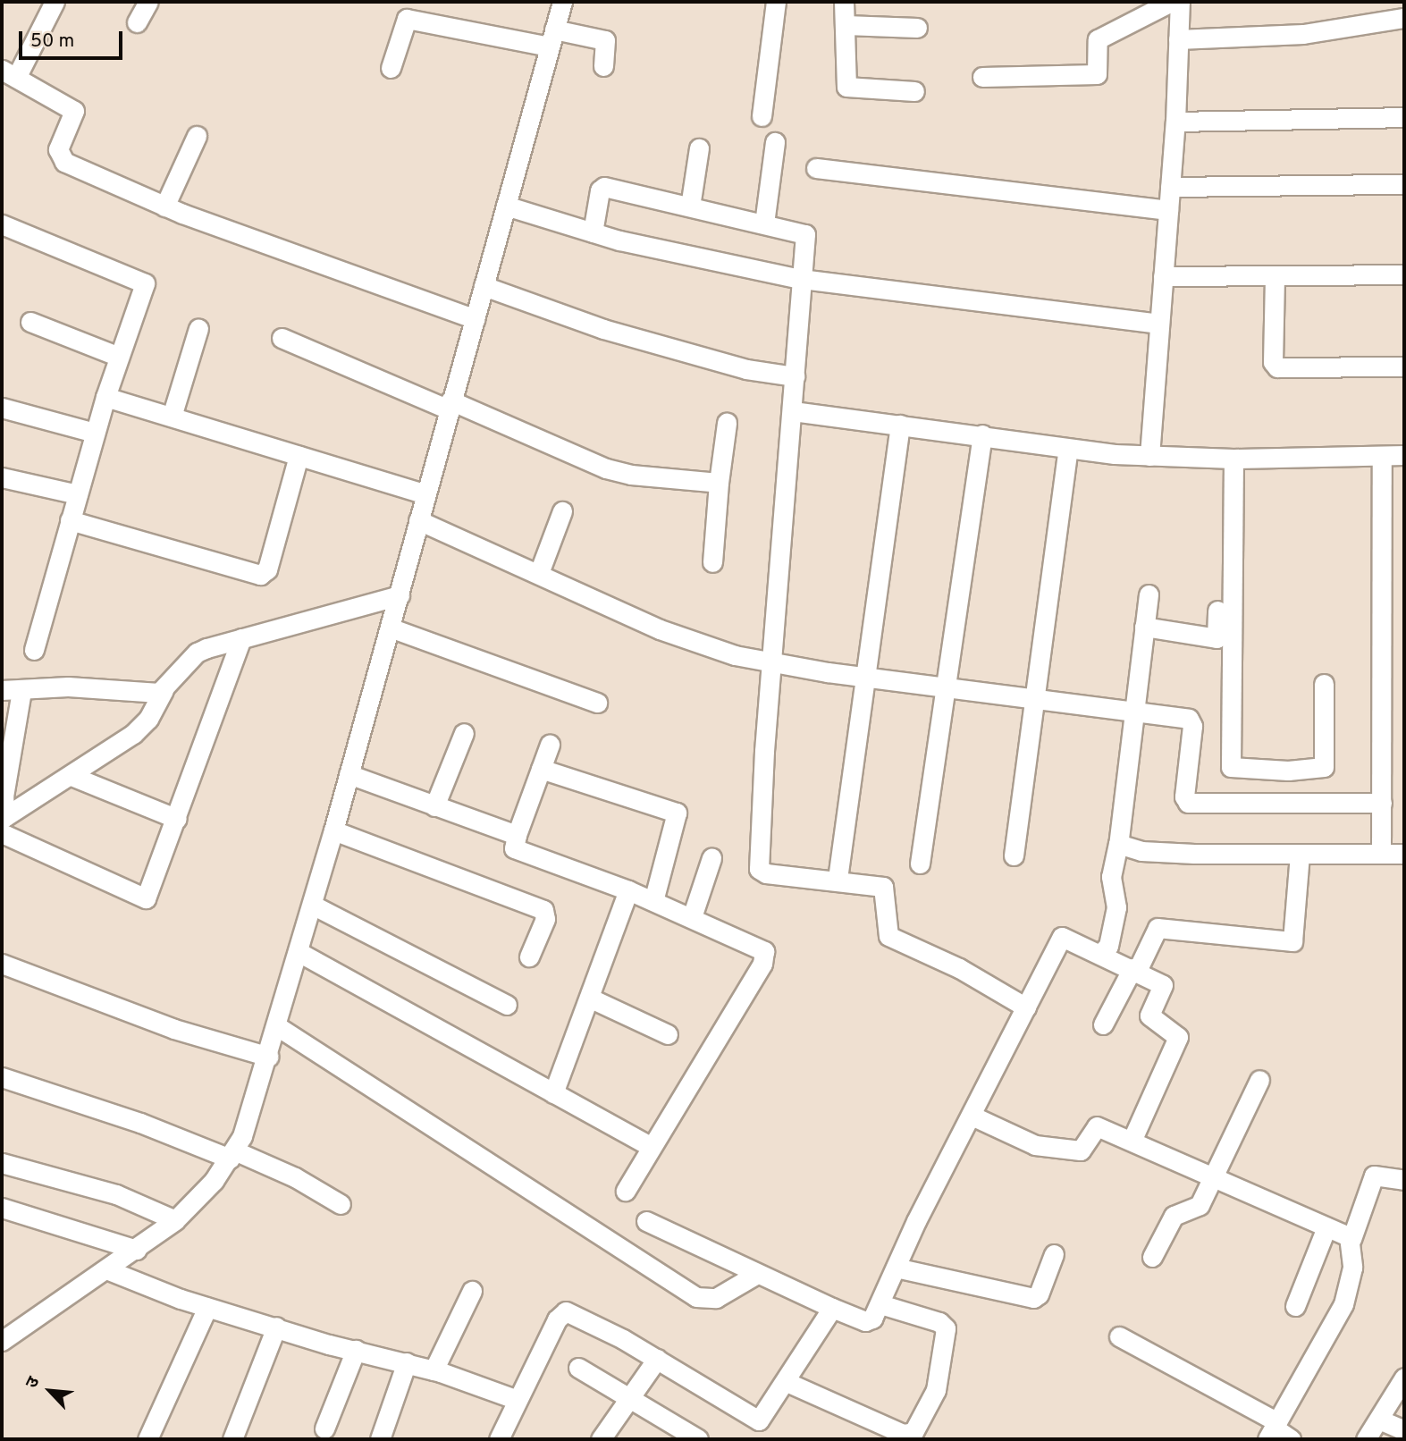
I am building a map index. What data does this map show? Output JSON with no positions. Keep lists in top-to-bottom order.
{
  "scale_bar": "50 m",
  "north": "top left"
}
